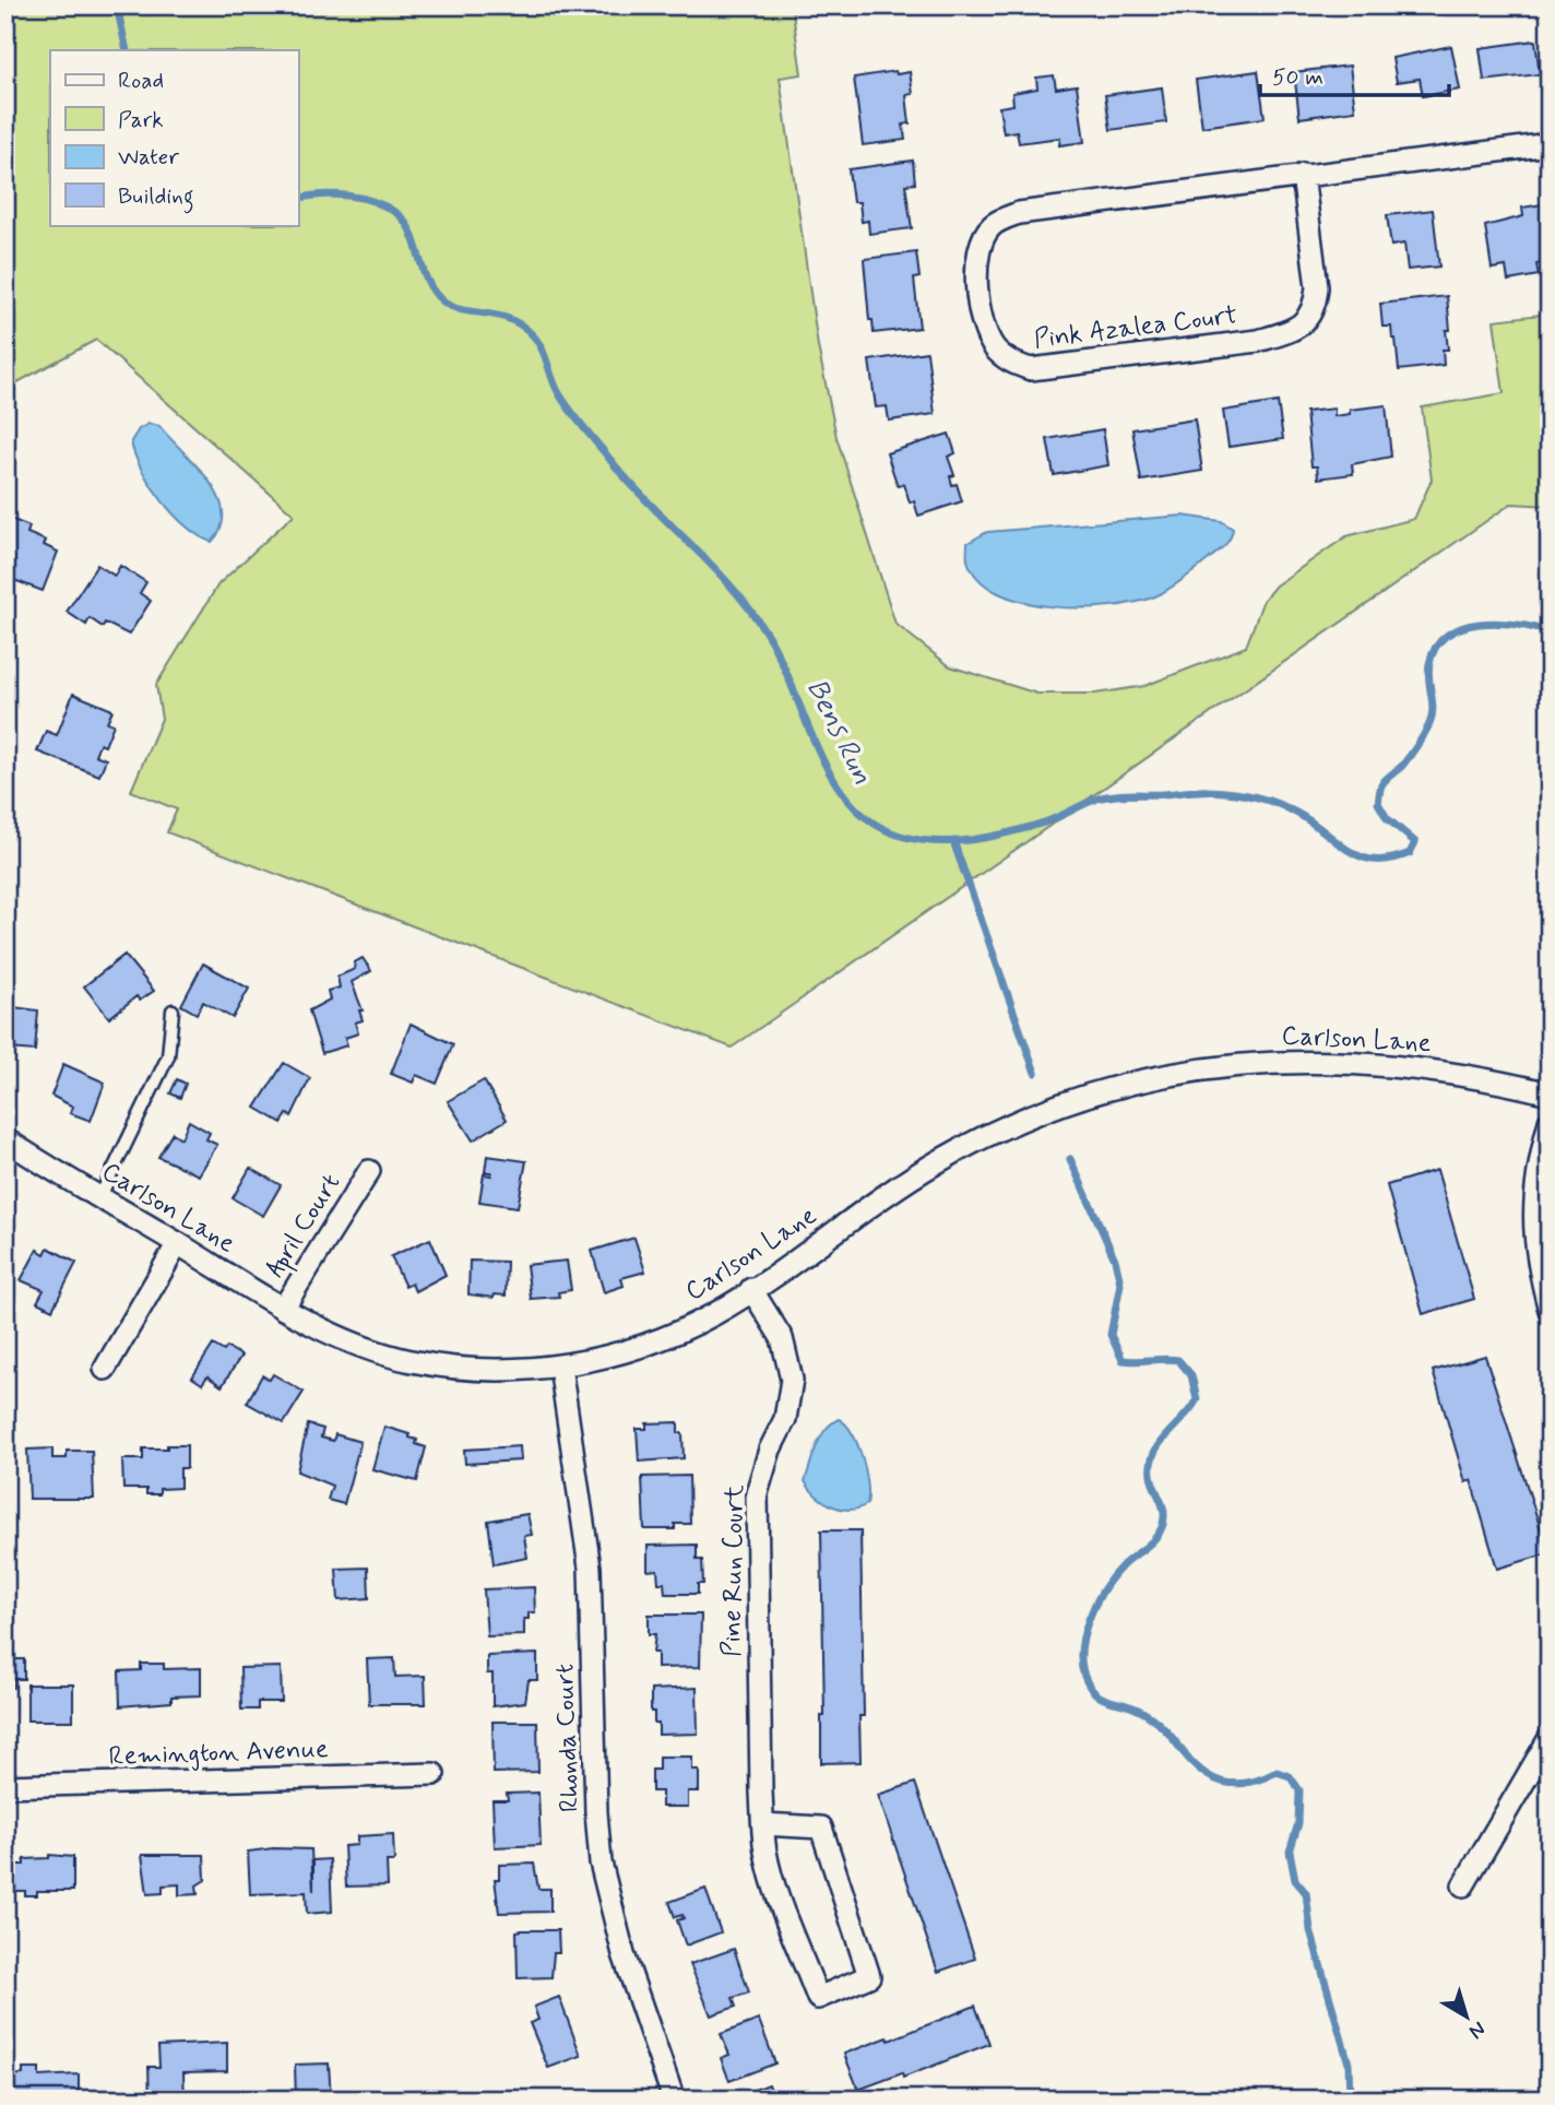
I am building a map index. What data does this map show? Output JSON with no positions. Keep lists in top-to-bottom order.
{
  "streets": {
    "street": [
      "Pink Azalea Court",
      "Carlson Lane",
      "April Court",
      "Pine Run Court",
      "Rhonda Court",
      "Remington Avenue"
    ]
  },
  "crossings": [
    ["Carlson Lane", "April Court"],
    ["Carlson Lane", "Pine Run Court"],
    ["Carlson Lane", "Rhonda Court"]
  ],
  "water": ["Bens Run"],
  "legend": [
    "Road",
    "Park",
    "Water",
    "Building"
  ],
  "scale_bar": "50 m",
  "north": "bottom right"
}
